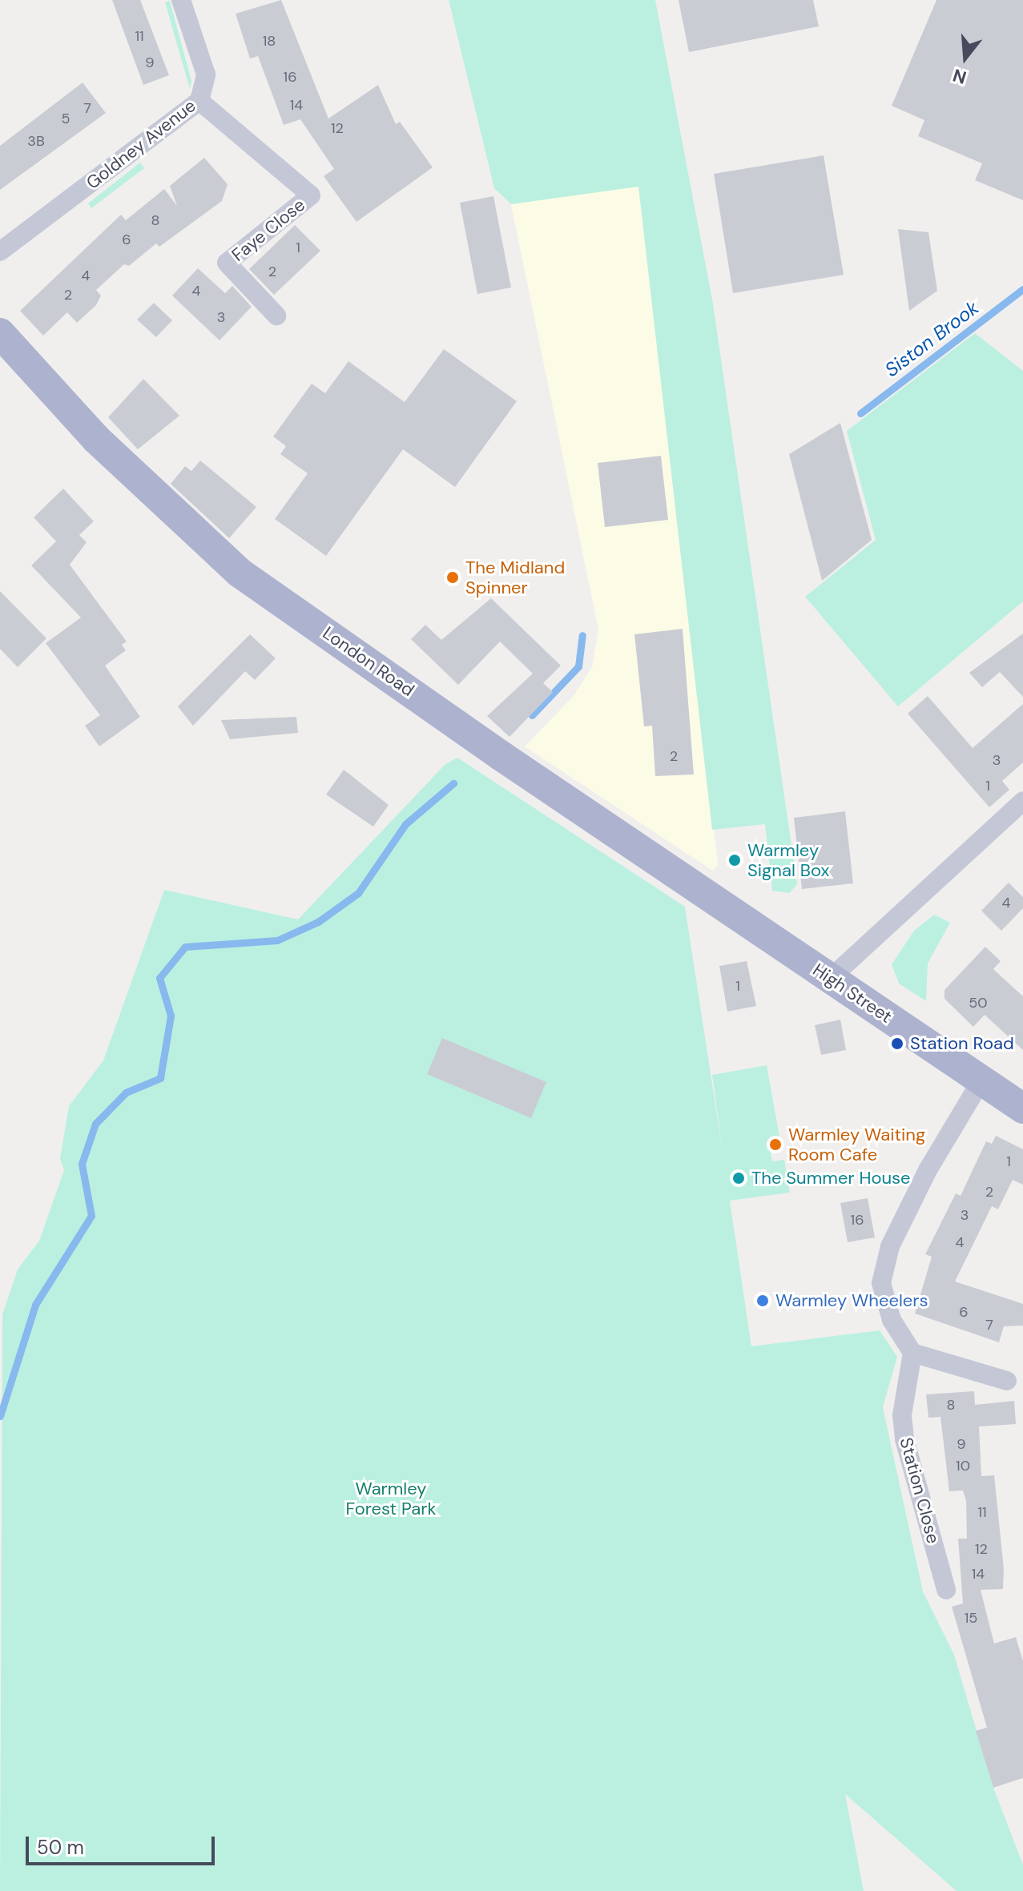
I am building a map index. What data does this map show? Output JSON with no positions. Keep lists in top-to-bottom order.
{
  "streets": {
    "main road": ["London Road", "High Street"],
    "street": ["Goldney Avenue", "Faye Close", "Station Close"]
  },
  "crossings": [
    ["Goldney Avenue", "Faye Close"],
    ["London Road", "High Street"]
  ],
  "water": ["Siston Brook"],
  "parks": ["Warmley Forest Park"],
  "places": [
    "The Midland Spinner",
    "Warmley Signal Box",
    "Station Road",
    "Warmley Waiting Room Cafe",
    "The Summer House",
    "Warmley Wheelers"
  ],
  "house_numbers": [
    "11",
    "18",
    "9",
    "16",
    "14",
    "7",
    "5",
    "12",
    "3B",
    "8",
    "6",
    "1",
    "2",
    "4",
    "4",
    "2",
    "3",
    "2",
    "3",
    "1",
    "4",
    "1",
    "50",
    "1",
    "2",
    "3",
    "16",
    "4",
    "6",
    "7",
    "8",
    "9",
    "10",
    "11",
    "12",
    "14",
    "15"
  ],
  "scale_bar": "50 m",
  "north": "bottom"
}
